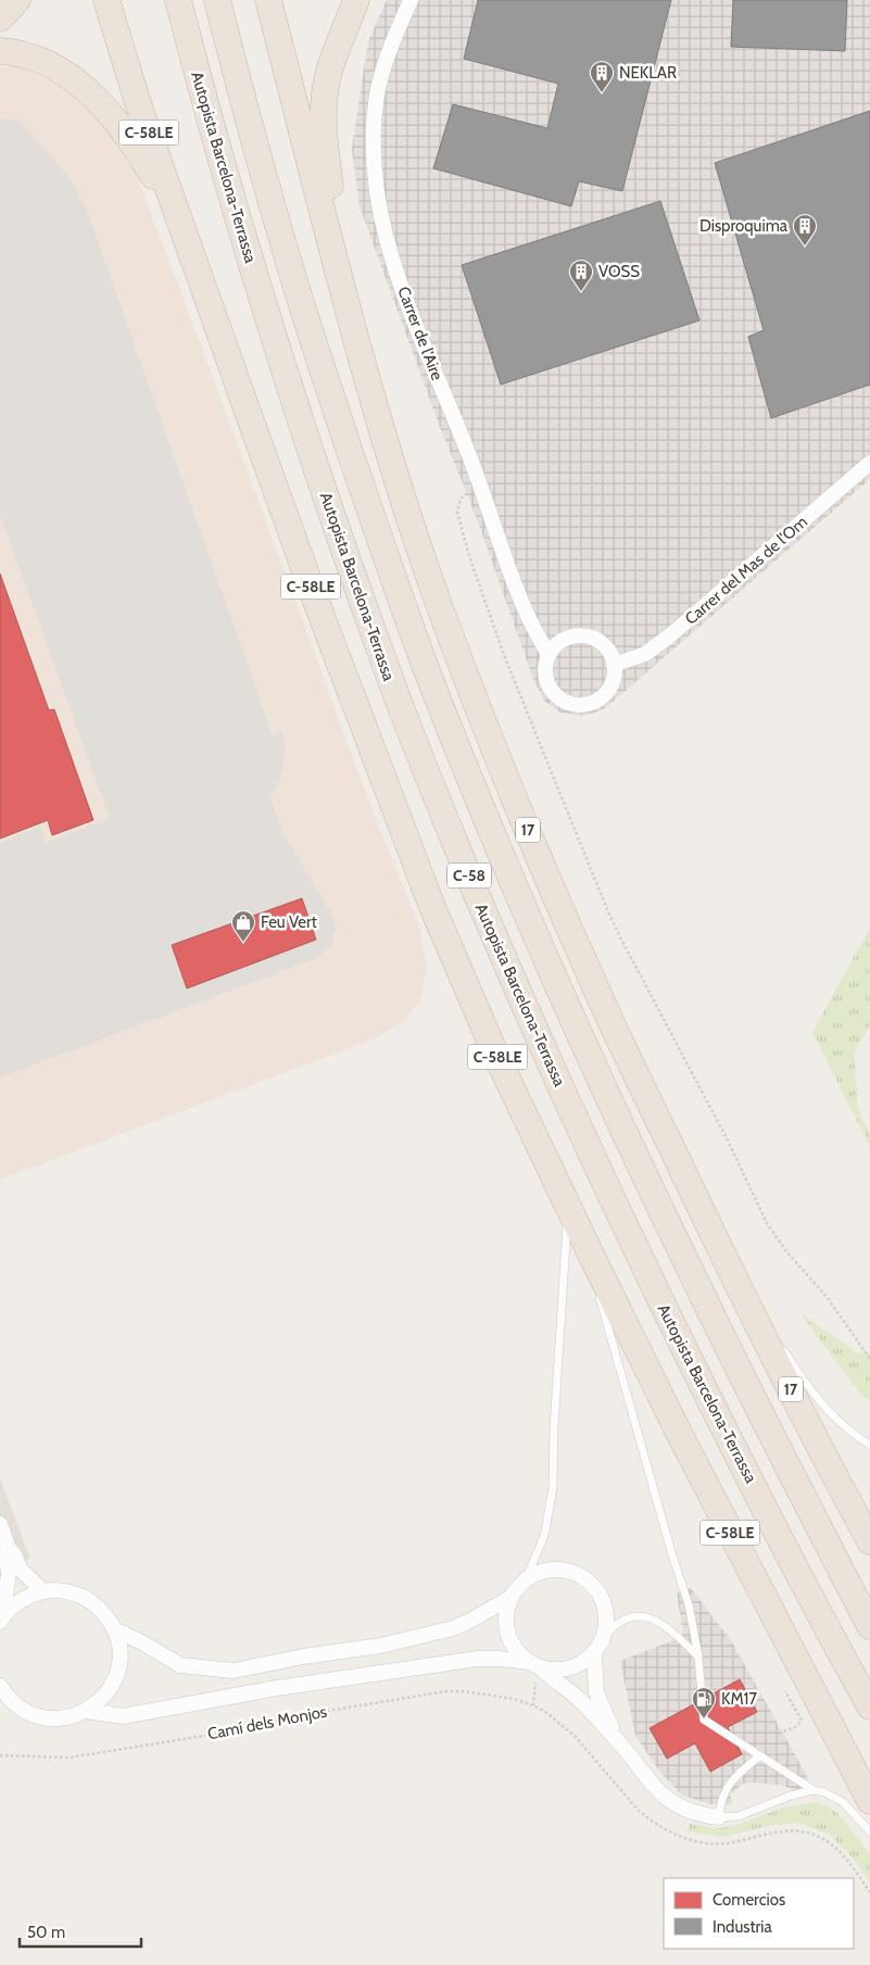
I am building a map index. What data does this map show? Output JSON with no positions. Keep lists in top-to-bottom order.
{
  "streets": {
    "highway": [
      "C-58LE",
      "Autopista Barcelona-Terrassa",
      "17",
      "C-58"
    ],
    "street": ["Carrer de l'Aire", "Carrer del Mas de l'Om"],
    "path": ["Camí dels Monjos"]
  },
  "crossings": [
    ["Carrer de l'Aire", "Carrer del Mas de l'Om"]
  ],
  "places": {
    "building": ["NEKLAR", "Disproquima", "VOSS"],
    "shop": ["Feu Vert"],
    "fuel station": ["KM17"]
  },
  "legend": ["Comercios", "Industria"],
  "scale_bar": "50 m"
}
